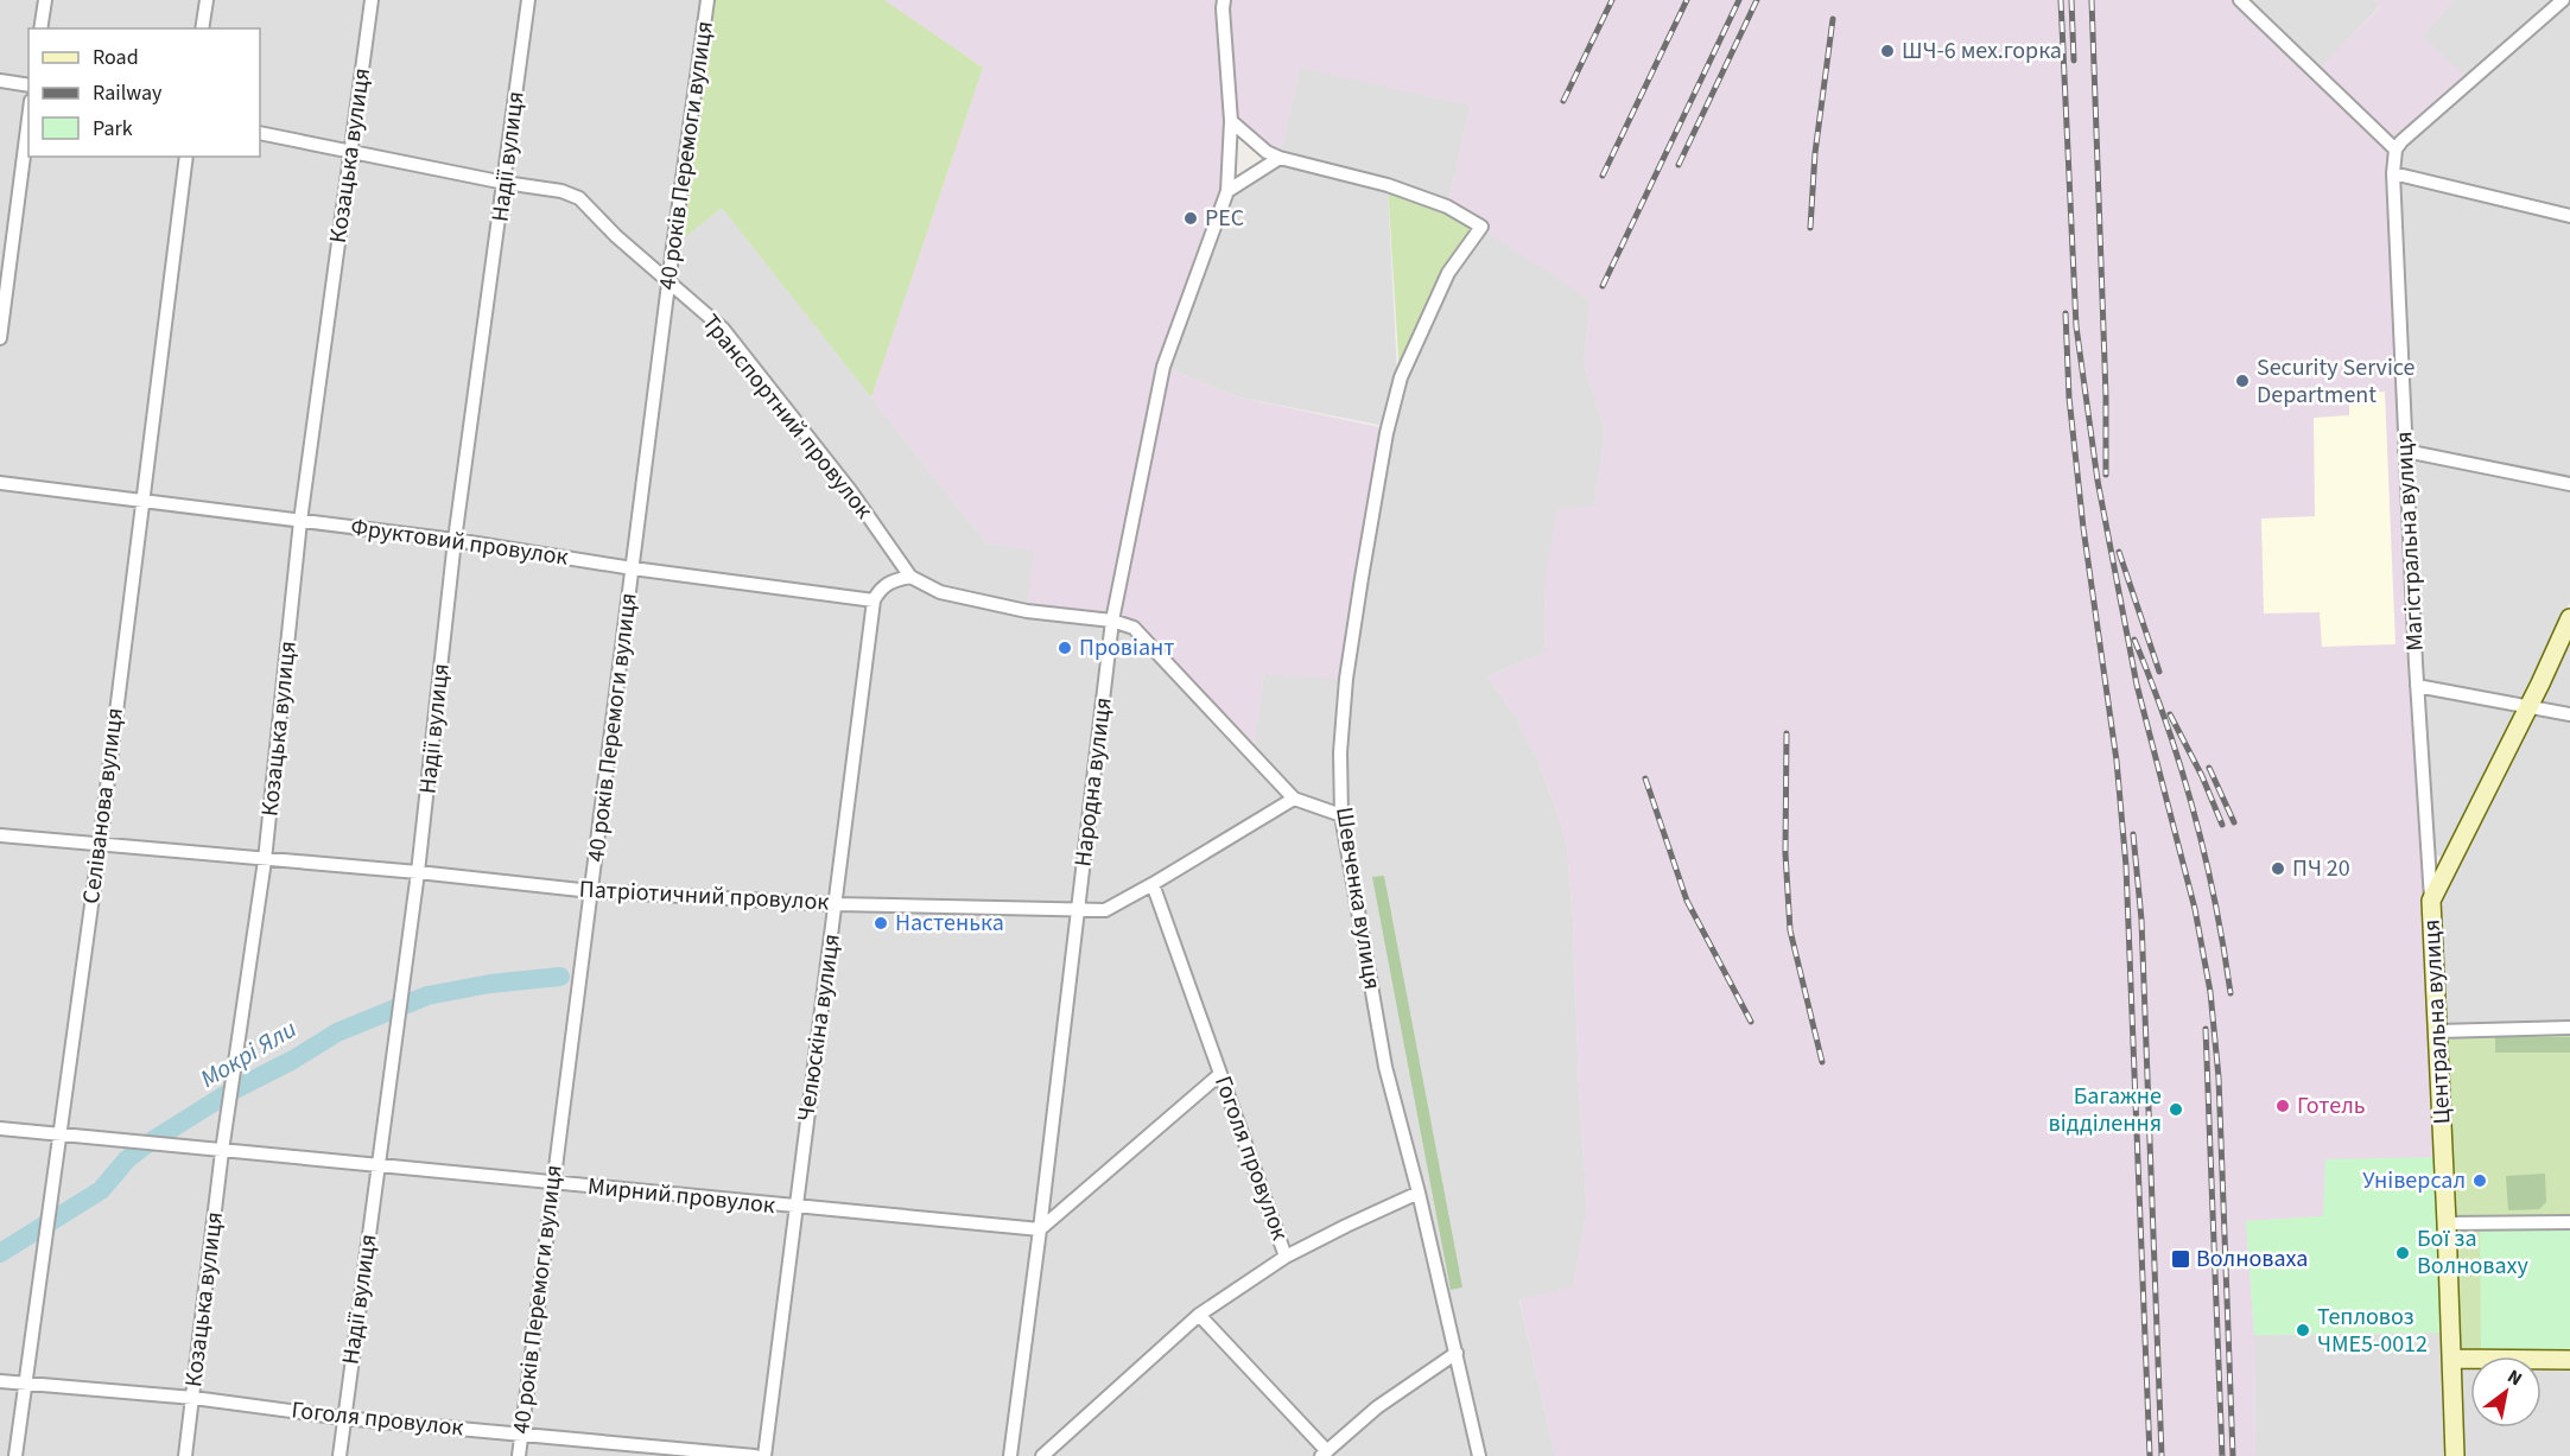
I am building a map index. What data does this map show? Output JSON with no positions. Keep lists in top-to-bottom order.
{
  "streets": {
    "main road": ["Центральна вулиця"],
    "street": [
      "Козацька вулиця",
      "40 років Перемоги вулиця",
      "Надії вулиця",
      "Транспортний провулок",
      "Магістральна вулиця",
      "Фруктовий провулок",
      "Народна вулиця",
      "Селіванова вулиця",
      "Патріотичний провулок",
      "Шевченка вулиця",
      "Челюскіна вулиця",
      "Гоголя провулок",
      "Мирний провулок"
    ]
  },
  "crossings": [
    ["Козацька вулиця", "Транспортний провулок"],
    ["Козацька вулиця", "Фруктовий провулок"],
    ["Козацька вулиця", "Патріотичний провулок"],
    ["Козацька вулиця", "Гоголя провулок"],
    ["Козацька вулиця", "Мирний провулок"],
    ["40 років Перемоги вулиця", "Транспортний провулок"],
    ["40 років Перемоги вулиця", "Фруктовий провулок"],
    ["40 років Перемоги вулиця", "Патріотичний провулок"],
    ["40 років Перемоги вулиця", "Гоголя провулок"],
    ["40 років Перемоги вулиця", "Мирний провулок"],
    ["Надії вулиця", "Транспортний провулок"],
    ["Надії вулиця", "Фруктовий провулок"],
    ["Надії вулиця", "Патріотичний провулок"],
    ["Надії вулиця", "Гоголя провулок"],
    ["Надії вулиця", "Мирний провулок"],
    ["Магістральна вулиця", "Центральна вулиця"],
    ["Фруктовий провулок", "Селіванова вулиця"],
    ["Фруктовий провулок", "Челюскіна вулиця"],
    ["Народна вулиця", "Патріотичний провулок"],
    ["Народна вулиця", "Мирний провулок"],
    ["Селіванова вулиця", "Патріотичний провулок"],
    ["Селіванова вулиця", "Гоголя провулок"],
    ["Селіванова вулиця", "Мирний провулок"],
    ["Патріотичний провулок", "Челюскіна вулиця"],
    ["Патріотичний провулок", "Гоголя провулок"],
    ["Челюскіна вулиця", "Мирний провулок"]
  ],
  "water": ["Мокрі Яли"],
  "places": {
    "other": [
      "ШЧ-6 мех.горка",
      "РЕС",
      "Security Service Department",
      "Провіант",
      "ПЧ 20",
      "Настенька",
      "Готель",
      "Багажне відділення",
      "Універсал",
      "Бої за Волноваху",
      "Тепловоз ЧМЕ5-0012"
    ],
    "transit": ["Волноваха"]
  },
  "legend": ["Road", "Railway", "Park"],
  "north": "top right"
}
